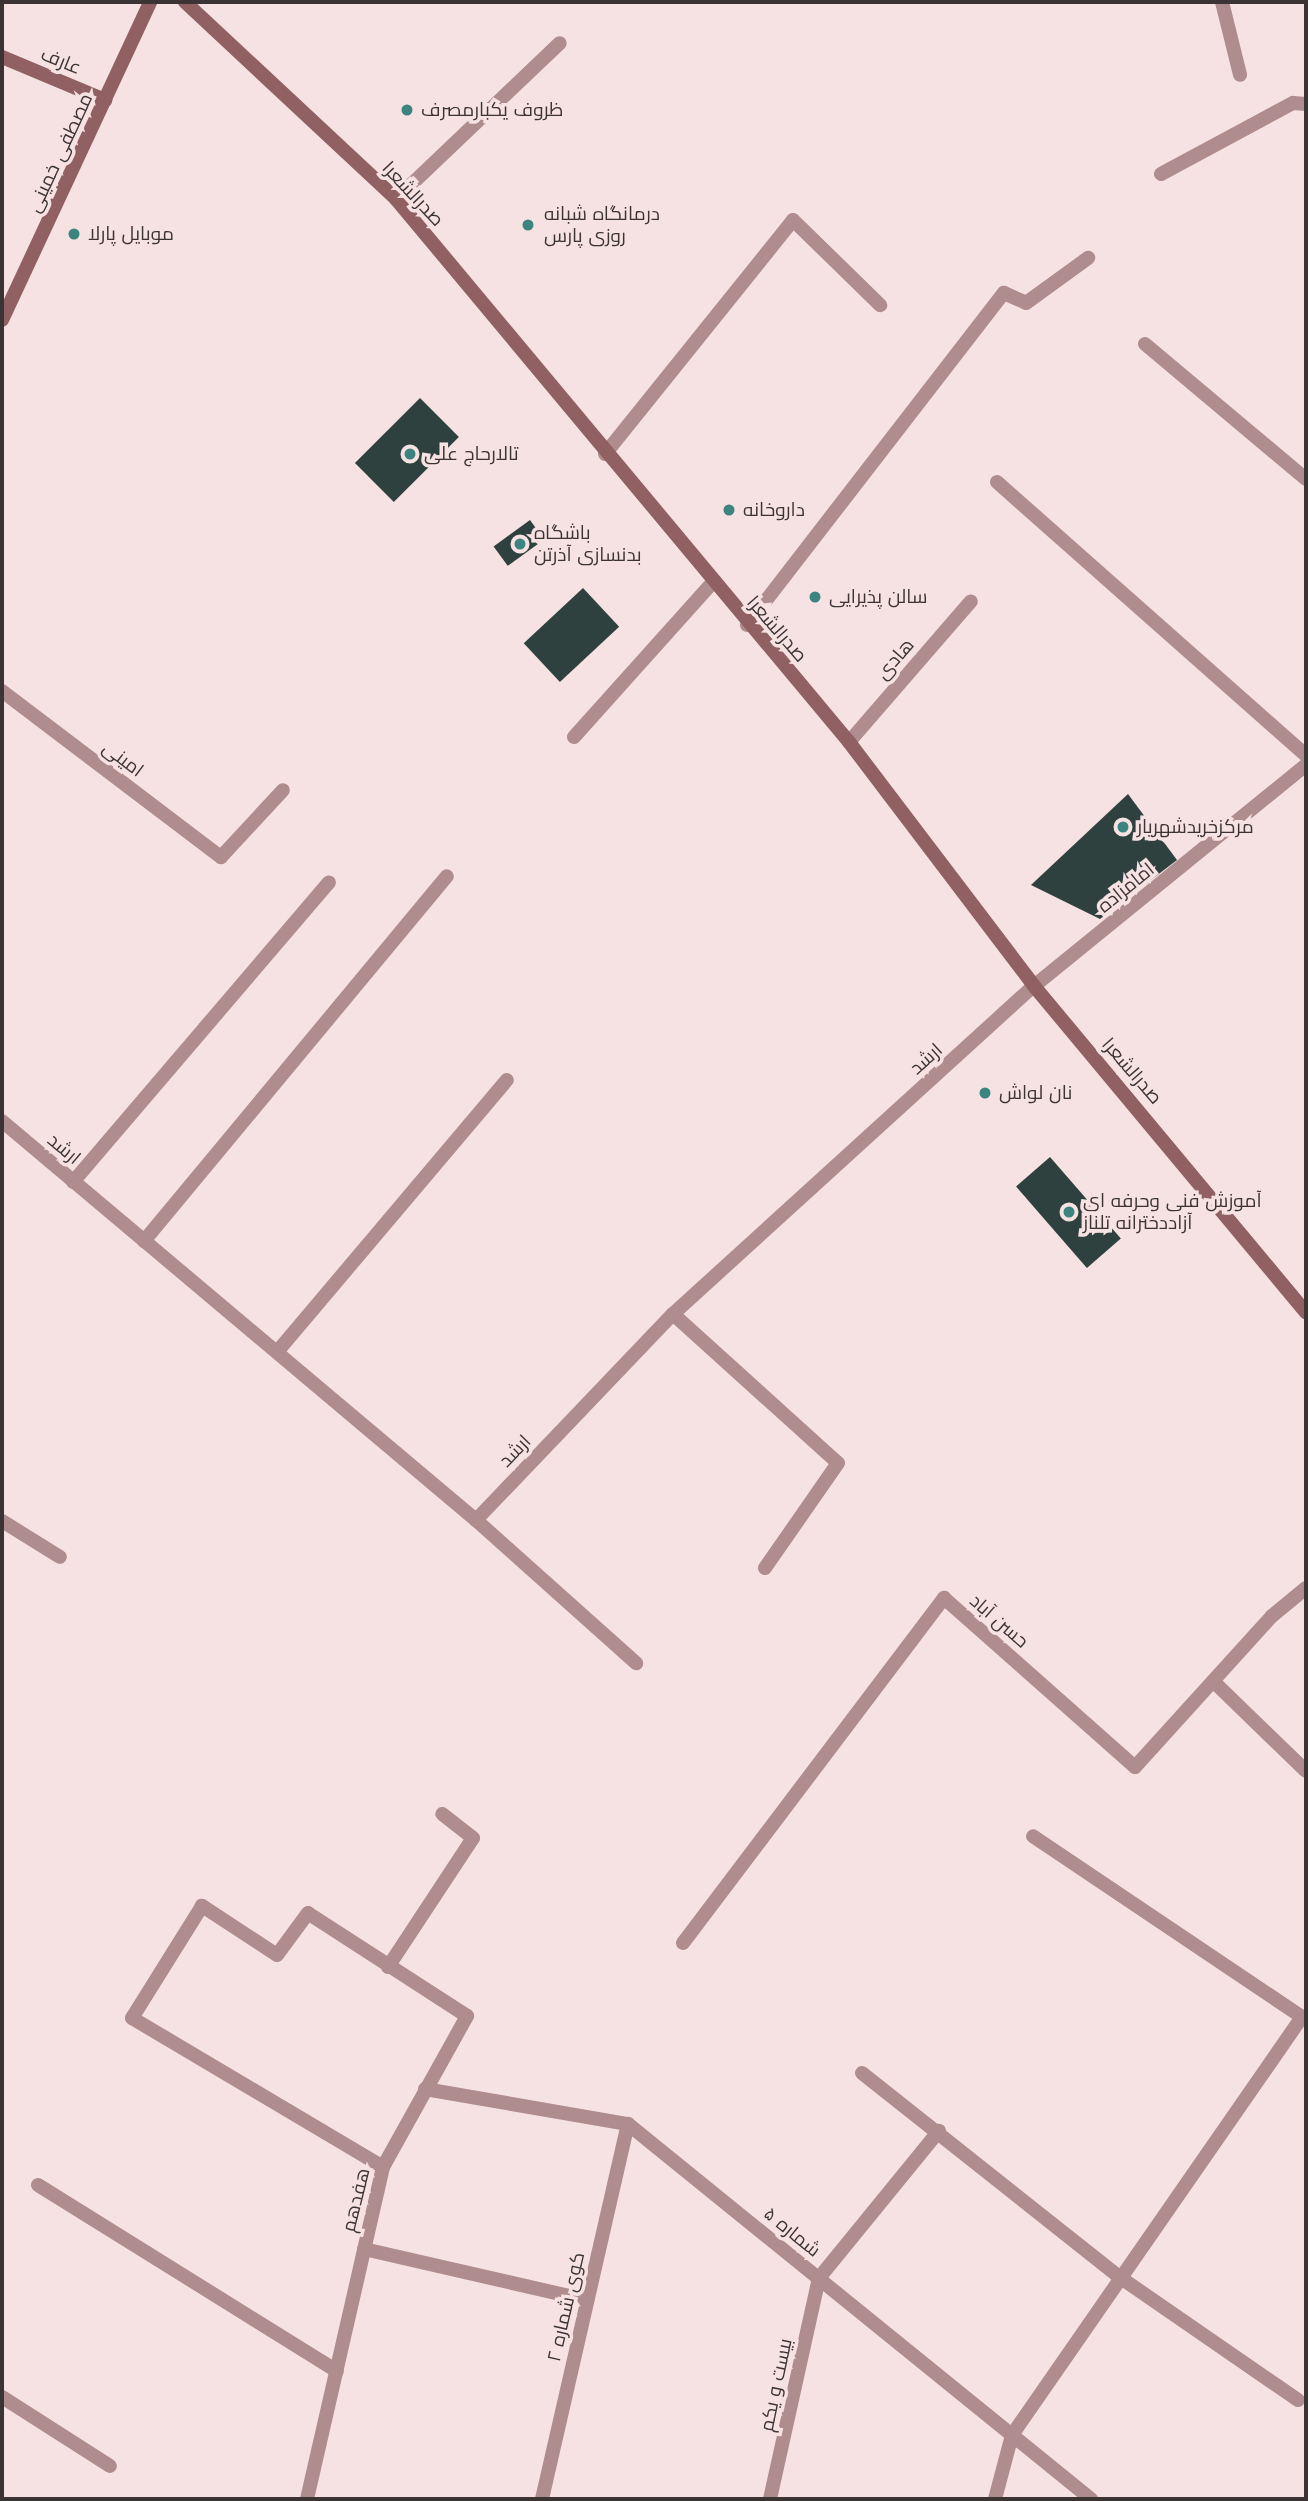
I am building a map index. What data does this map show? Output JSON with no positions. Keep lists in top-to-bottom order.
{
  "streets": {
    "main road": ["عارف", "مصطفی خمینی", "صدرالشعرا"],
    "street": [
      "هادی",
      "امینی",
      "امامزاده",
      "ارشد",
      "حسن آباد",
      "هفدهم",
      "شماره ۵",
      "کوی شماره ۲",
      "بیست و یکم"
    ]
  },
  "crossings": [
    ["عارف", "مصطفی خمینی"],
    ["صدرالشعرا", "هادی"],
    ["صدرالشعرا", "امامزاده"],
    ["صدرالشعرا", "ارشد"],
    ["امامزاده", "ارشد"],
    ["هفدهم", "شماره ۵"],
    ["شماره ۵", "کوی شماره ۲"],
    ["شماره ۵", "بیست و یکم"]
  ],
  "places": [
    "ظروف یکبارمصرف",
    "درمانگاه شبانه روزی پارس",
    "موبایل پارلا",
    "تالارحاج علی",
    "داروخانه",
    "باشگاه بدنسازی آذرتن",
    "سالن پذیرایی",
    "مرکزخریدشهریار",
    "نان لواش",
    "آموزش فنی وحرفه ای آزاددخترانه تلناز"
  ]
}
